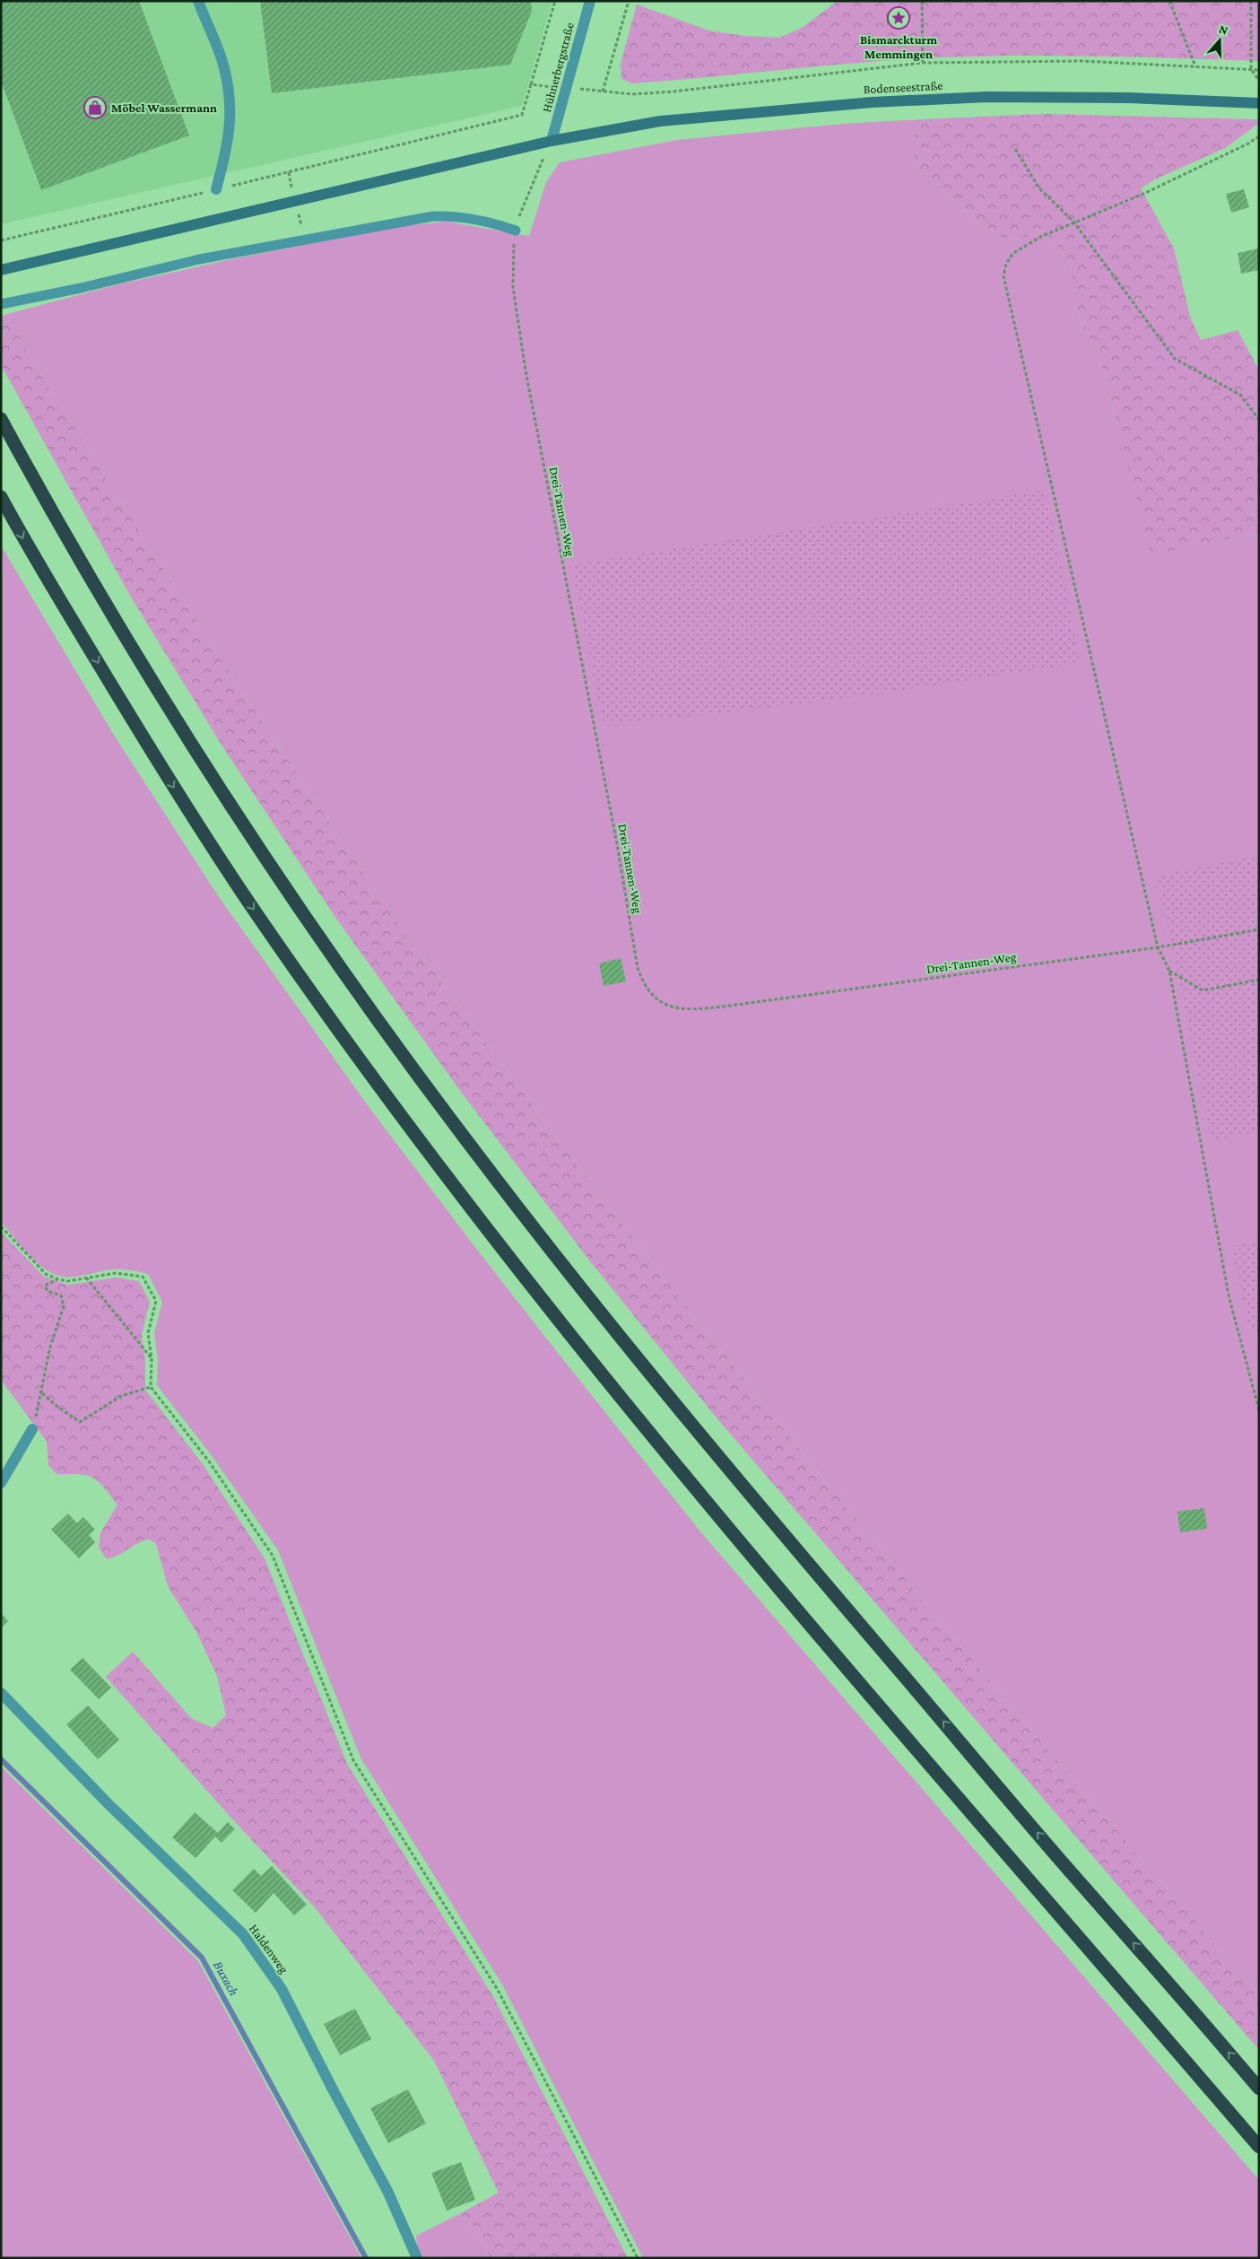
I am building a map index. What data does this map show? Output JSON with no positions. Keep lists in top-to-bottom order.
{
  "streets": {
    "main road": ["Bodenseestraße"],
    "street": ["Hühnerbergstraße", "Haldenweg"],
    "path": ["Drei-Tannen-Weg"]
  },
  "crossings": [
    ["Hühnerbergstraße", "Bodenseestraße"],
    ["Hühnerbergstraße", "Drei-Tannen-Weg"],
    ["Bodenseestraße", "Drei-Tannen-Weg"]
  ],
  "water": ["Buxach"],
  "places": {
    "place": ["Bismarckturm Memmingen"],
    "shop": ["Möbel Wassermann"]
  },
  "north": "top"
}
